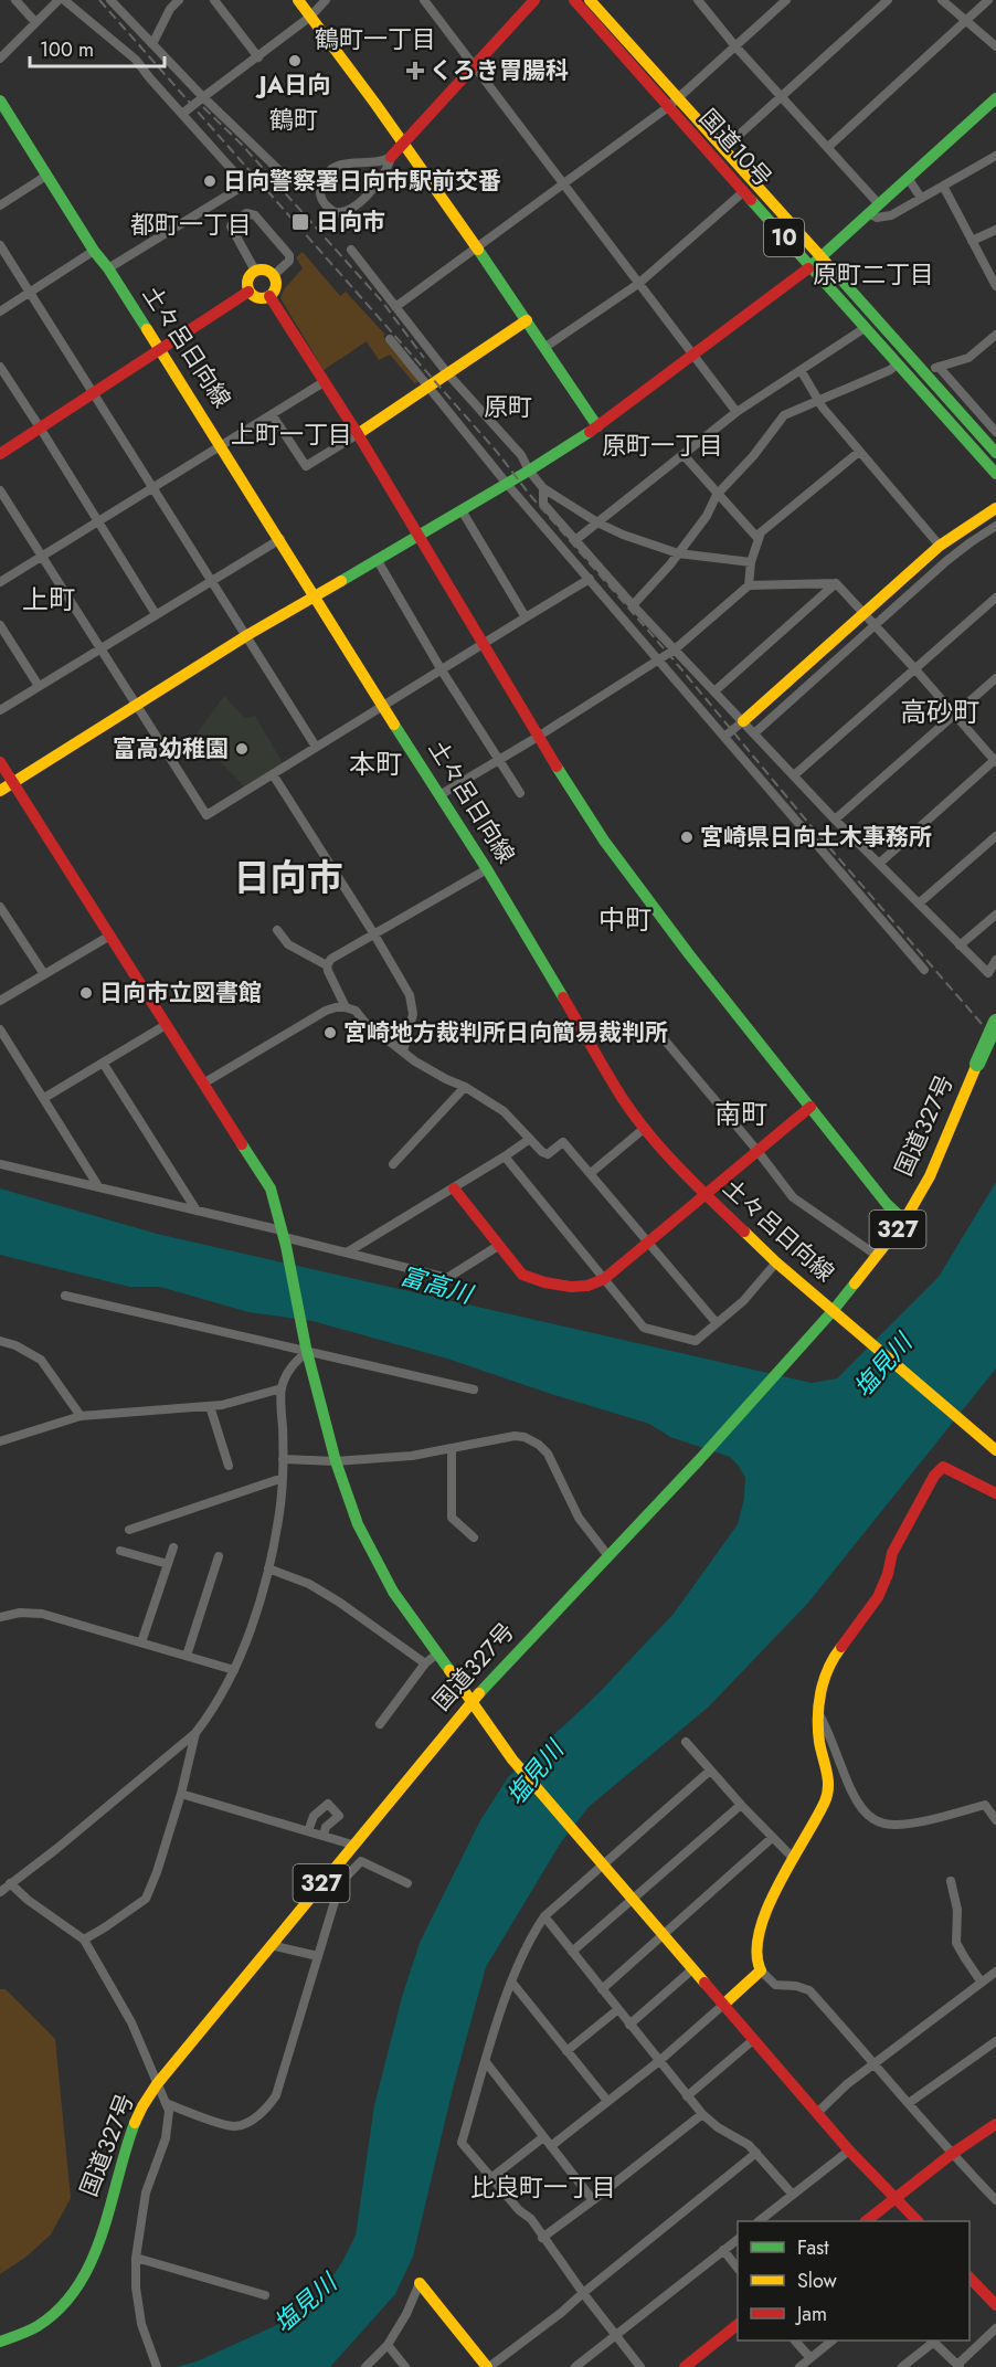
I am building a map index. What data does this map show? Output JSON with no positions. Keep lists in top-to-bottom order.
{
  "streets": {
    "main road": [
      "国道10号",
      "10",
      "土々呂日向線",
      "国道327号",
      "327"
    ]
  },
  "crossings": [
    ["土々呂日向線", "国道327号"]
  ],
  "districts": [
    "鶴町一丁目",
    "鶴町",
    "都町一丁目",
    "原町二丁目",
    "原町",
    "上町一丁目",
    "原町一丁目",
    "上町",
    "高砂町",
    "本町",
    "日向市",
    "中町",
    "南町",
    "比良町一丁目"
  ],
  "water": ["富高川", "塩見川"],
  "places": {
    "other": [
      "JA日向",
      "日向警察署日向市駅前交番",
      "富高幼稚園",
      "宮崎県日向土木事務所",
      "日向市立図書館",
      "宮崎地方裁判所日向簡易裁判所"
    ],
    "health": ["くろき胃腸科"],
    "transit": ["日向市"]
  },
  "legend": ["Fast", "Slow", "Jam"],
  "scale_bar": "100 m"
}
